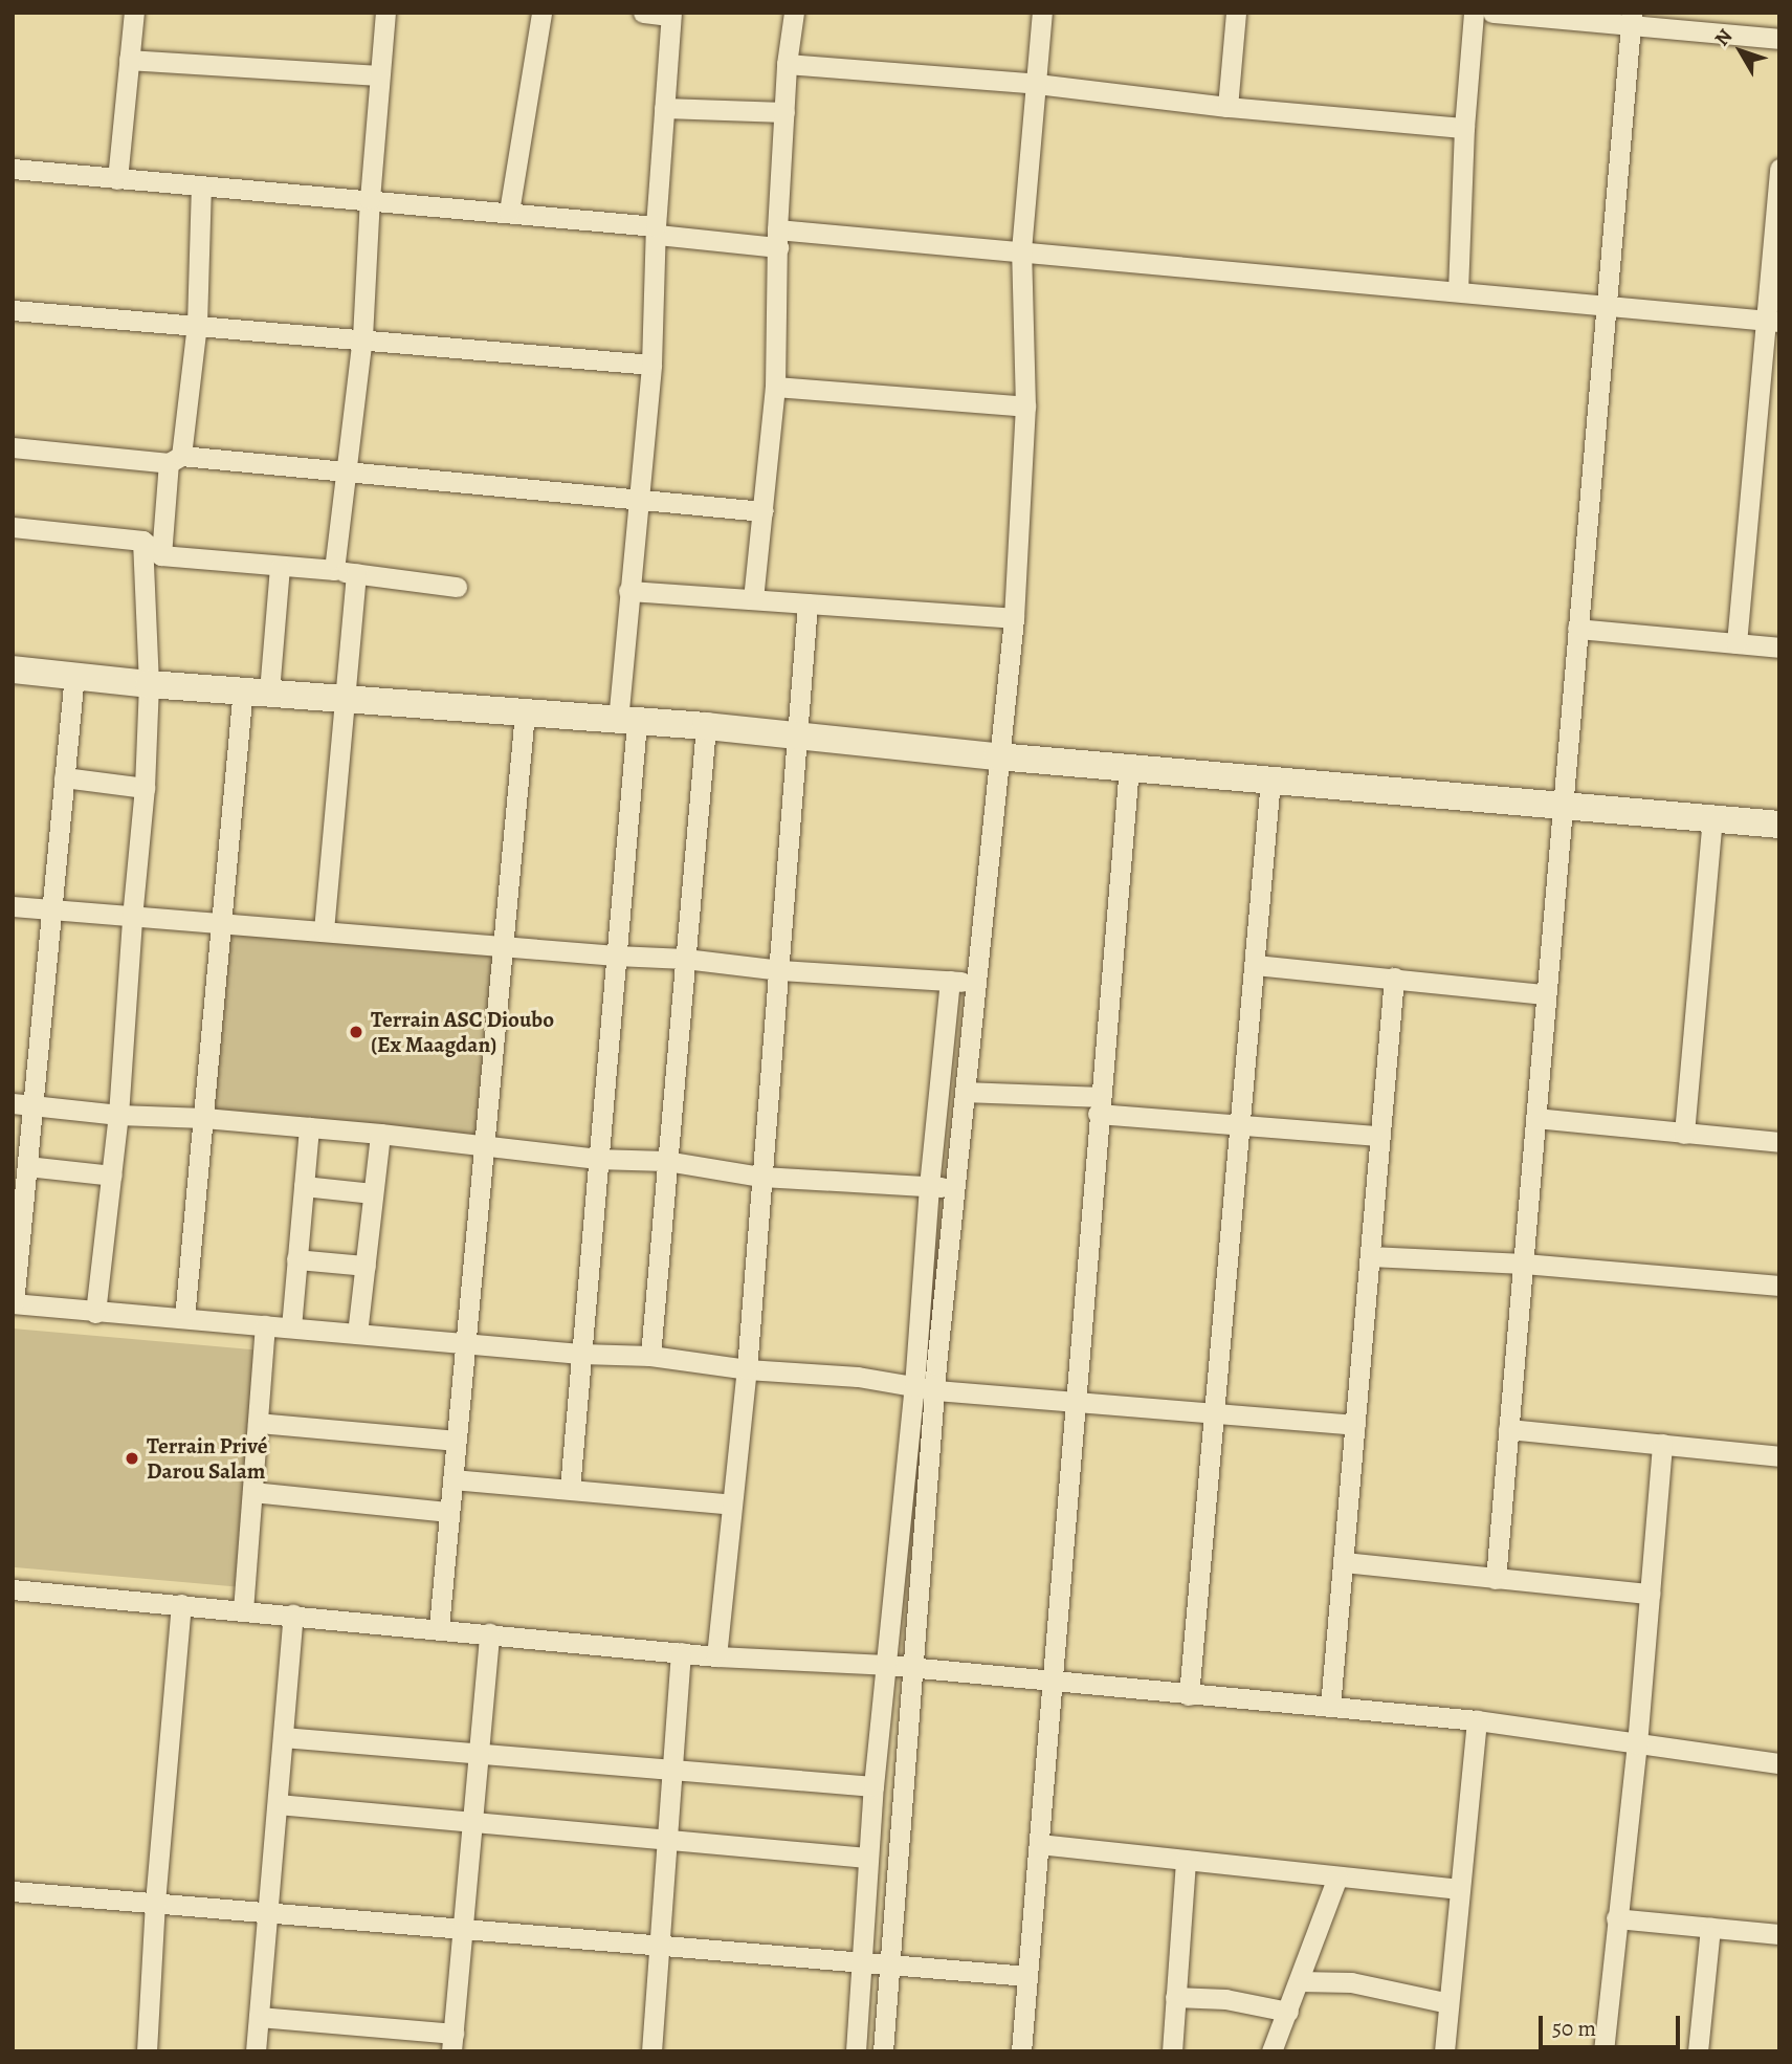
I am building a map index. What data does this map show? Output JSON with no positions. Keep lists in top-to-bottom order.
{
  "places": ["Terrain ASC Dioubo (Ex Maagdan)", "Terrain Privé Darou Salam"],
  "scale_bar": "50 m",
  "north": "top left"
}
